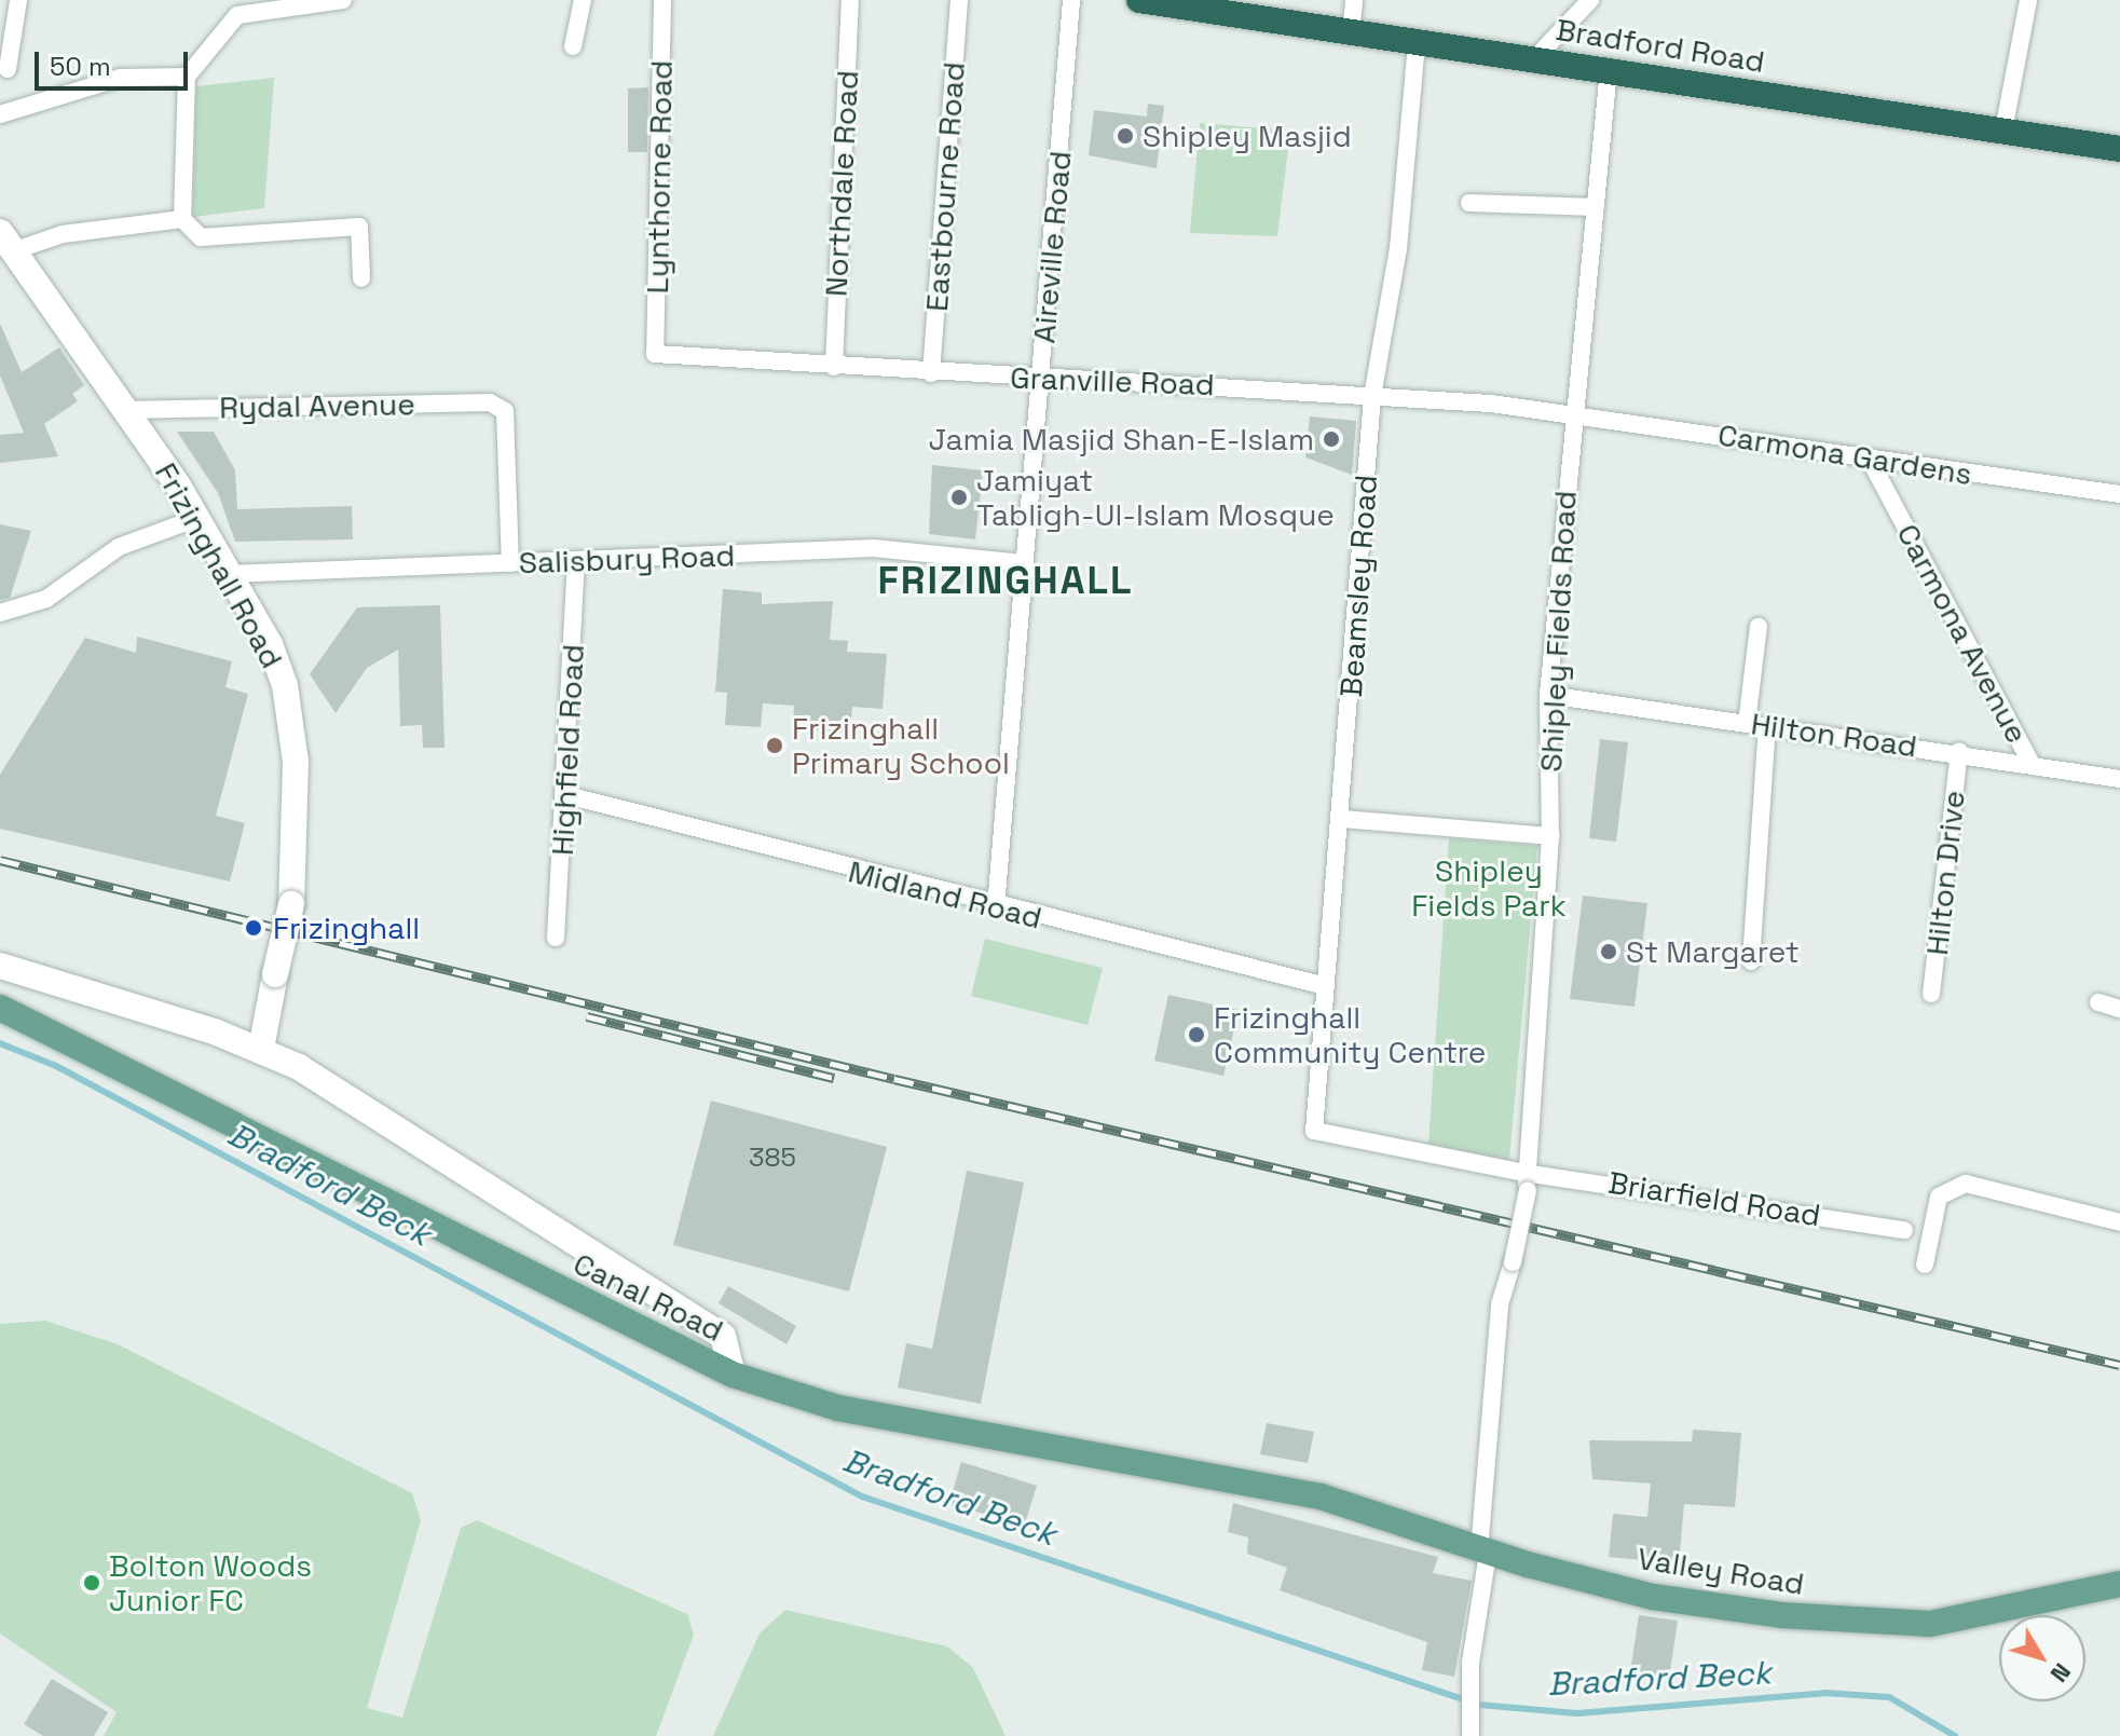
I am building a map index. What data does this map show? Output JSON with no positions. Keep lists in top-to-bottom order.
{
  "streets": {
    "highway": ["Bradford Road"],
    "main road": ["Canal Road", "Valley Road"],
    "street": [
      "Lynthorne Road",
      "Northdale Road",
      "Eastbourne Road",
      "Aireville Road",
      "Granville Road",
      "Rydal Avenue",
      "Carmona Gardens",
      "Salisbury Road",
      "Frizinghall Road",
      "Beamsley Road",
      "Shipley Fields Road",
      "Carmona Avenue",
      "Hilton Road",
      "Highfield Road",
      "Hilton Drive",
      "Midland Road",
      "Briarfield Road"
    ]
  },
  "crossings": [
    ["Bradford Road", "Beamsley Road"],
    ["Bradford Road", "Shipley Fields Road"],
    ["Lynthorne Road", "Granville Road"],
    ["Northdale Road", "Granville Road"],
    ["Eastbourne Road", "Granville Road"],
    ["Aireville Road", "Granville Road"],
    ["Aireville Road", "Salisbury Road"],
    ["Aireville Road", "Midland Road"],
    ["Granville Road", "Carmona Gardens"],
    ["Granville Road", "Beamsley Road"],
    ["Granville Road", "Shipley Fields Road"],
    ["Rydal Avenue", "Salisbury Road"],
    ["Rydal Avenue", "Frizinghall Road"],
    ["Carmona Gardens", "Shipley Fields Road"],
    ["Carmona Gardens", "Carmona Avenue"],
    ["Salisbury Road", "Frizinghall Road"],
    ["Salisbury Road", "Highfield Road"],
    ["Beamsley Road", "Midland Road"],
    ["Beamsley Road", "Briarfield Road"],
    ["Shipley Fields Road", "Hilton Road"],
    ["Shipley Fields Road", "Briarfield Road"],
    ["Shipley Fields Road", "Valley Road"],
    ["Carmona Avenue", "Hilton Road"],
    ["Hilton Road", "Hilton Drive"],
    ["Highfield Road", "Midland Road"],
    ["Canal Road", "Valley Road"]
  ],
  "districts": ["FRIZINGHALL"],
  "water": ["Bradford Beck"],
  "parks": ["Shipley Fields Park"],
  "places": [
    "Shipley Masjid",
    "Jamia Masjid Shan-E-Islam",
    "Jamiyat Tabligh-Ul-Islam Mosque",
    "Frizinghall Primary School",
    "Frizinghall",
    "St Margaret",
    "Frizinghall Community Centre",
    "Bolton Woods Junior FC"
  ],
  "house_numbers": ["385"],
  "scale_bar": "50 m",
  "north": "bottom right"
}
